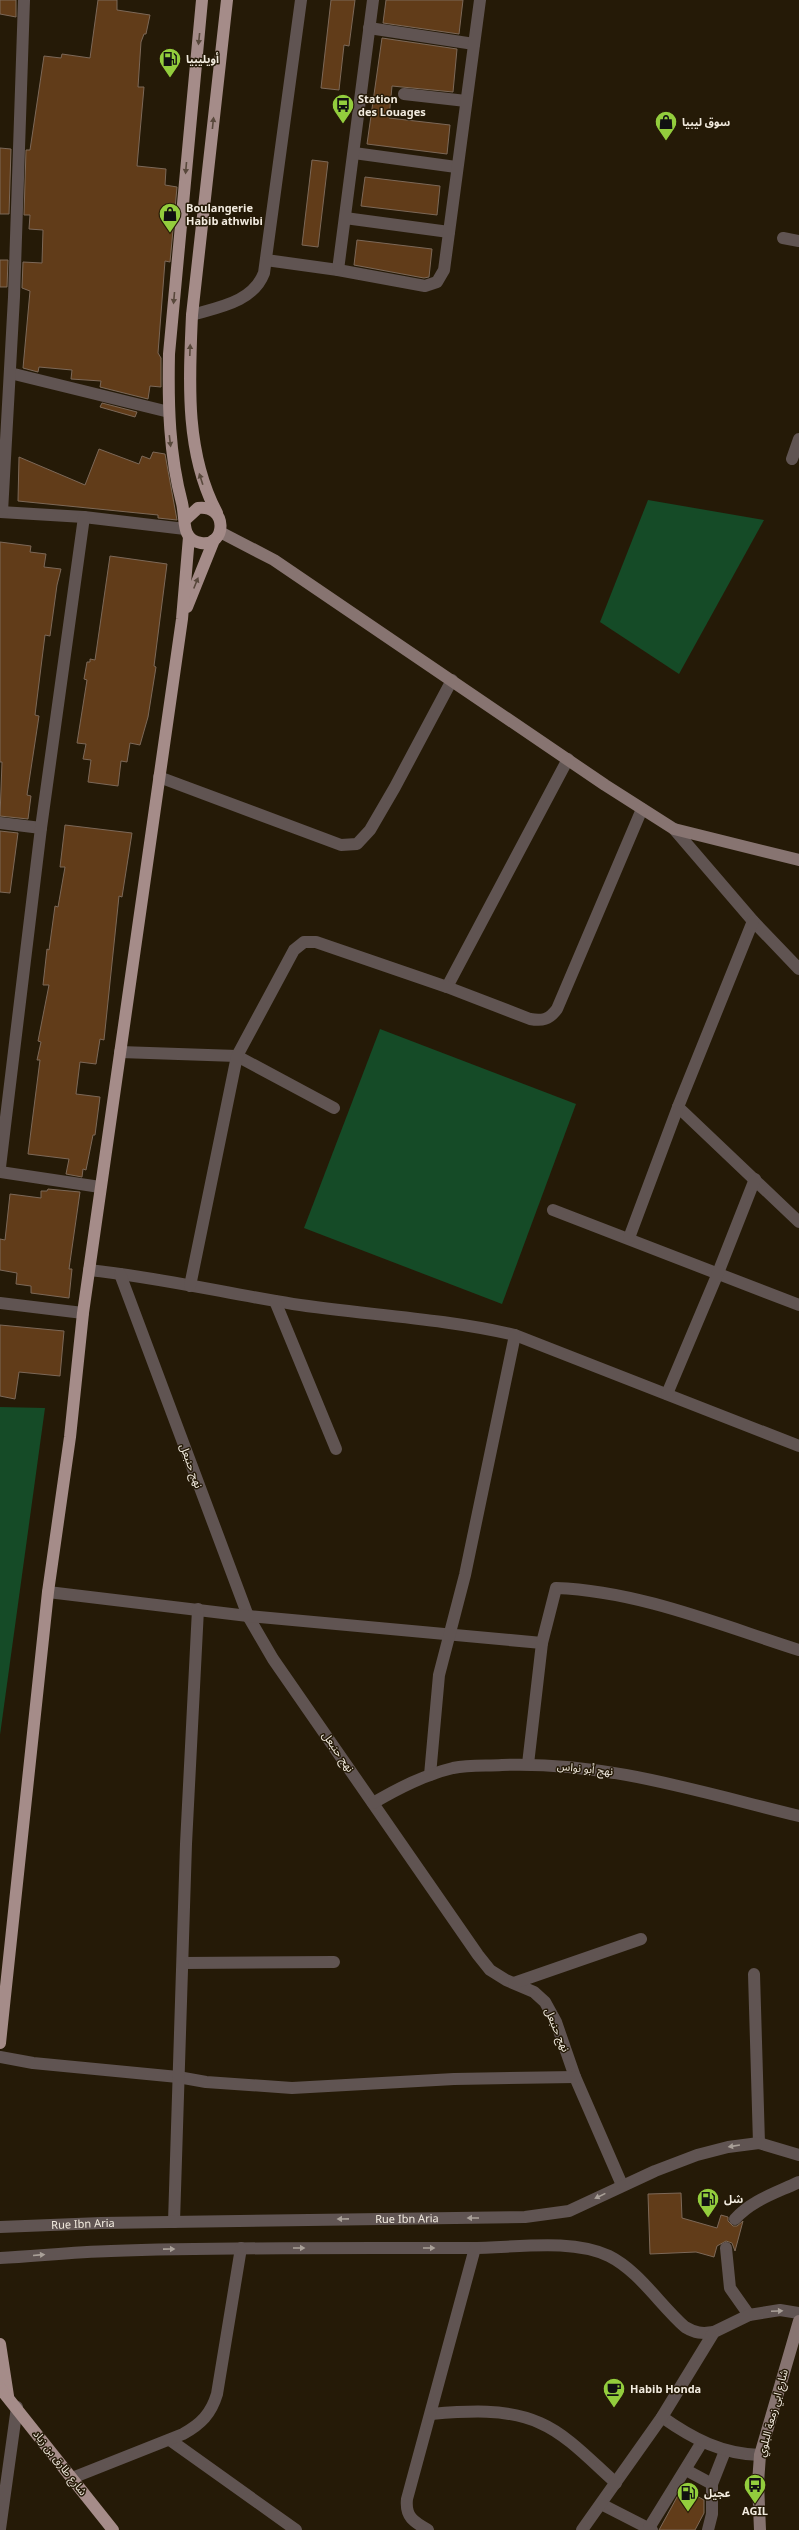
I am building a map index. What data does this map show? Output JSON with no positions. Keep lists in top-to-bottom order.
{
  "streets": {
    "main road": ["شارع طارق بن زياد"],
    "street": [
      "نهج حنبعل",
      "نهج أبو نواس",
      "Rue Ibn Aria",
      "شارع ابي زمعة البلوي"
    ]
  },
  "crossings": [
    ["نهج حنبعل", "نهج أبو نواس"],
    ["نهج حنبعل", "Rue Ibn Aria"]
  ],
  "places": {
    "fuel station": ["أويليبيا", "شل", "عجيل"],
    "bus stop": ["Station des Louages", "AGIL"],
    "shop": ["سوق ليبيا", "Boulangerie Habib athwibi"],
    "cafe": ["Habib Honda"]
  }
}
